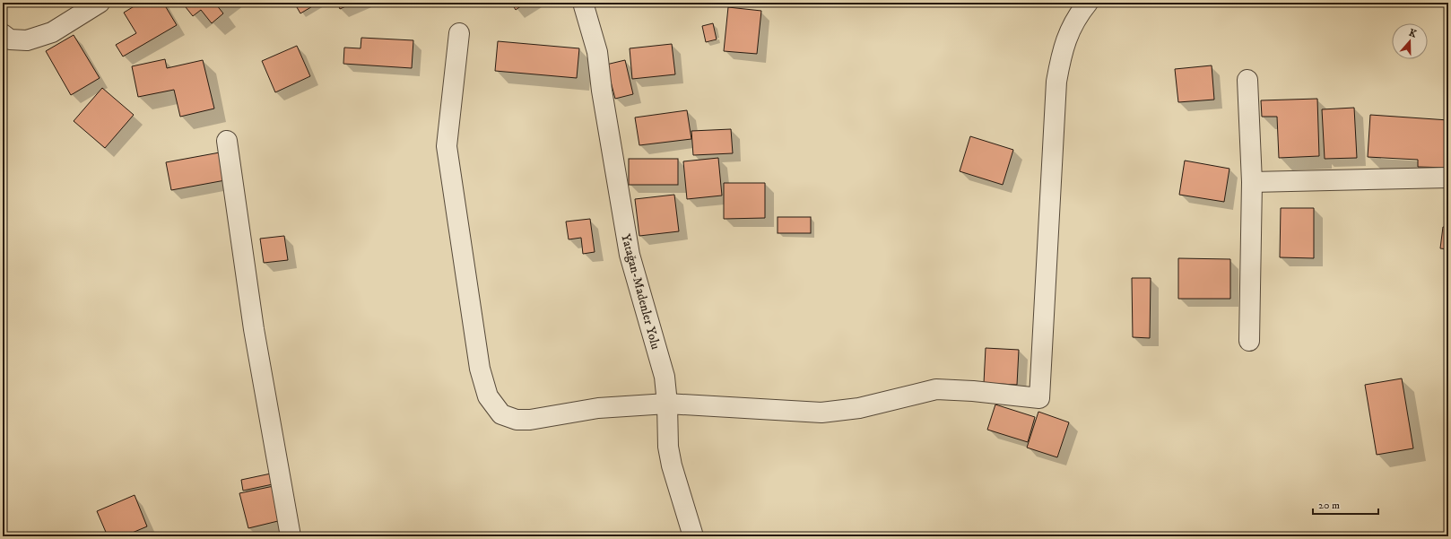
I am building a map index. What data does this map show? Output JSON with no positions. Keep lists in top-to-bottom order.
{
  "streets": {
    "street": ["Yatağan-Madenler Yolu"]
  },
  "scale_bar": "20 m",
  "north": "top"
}
